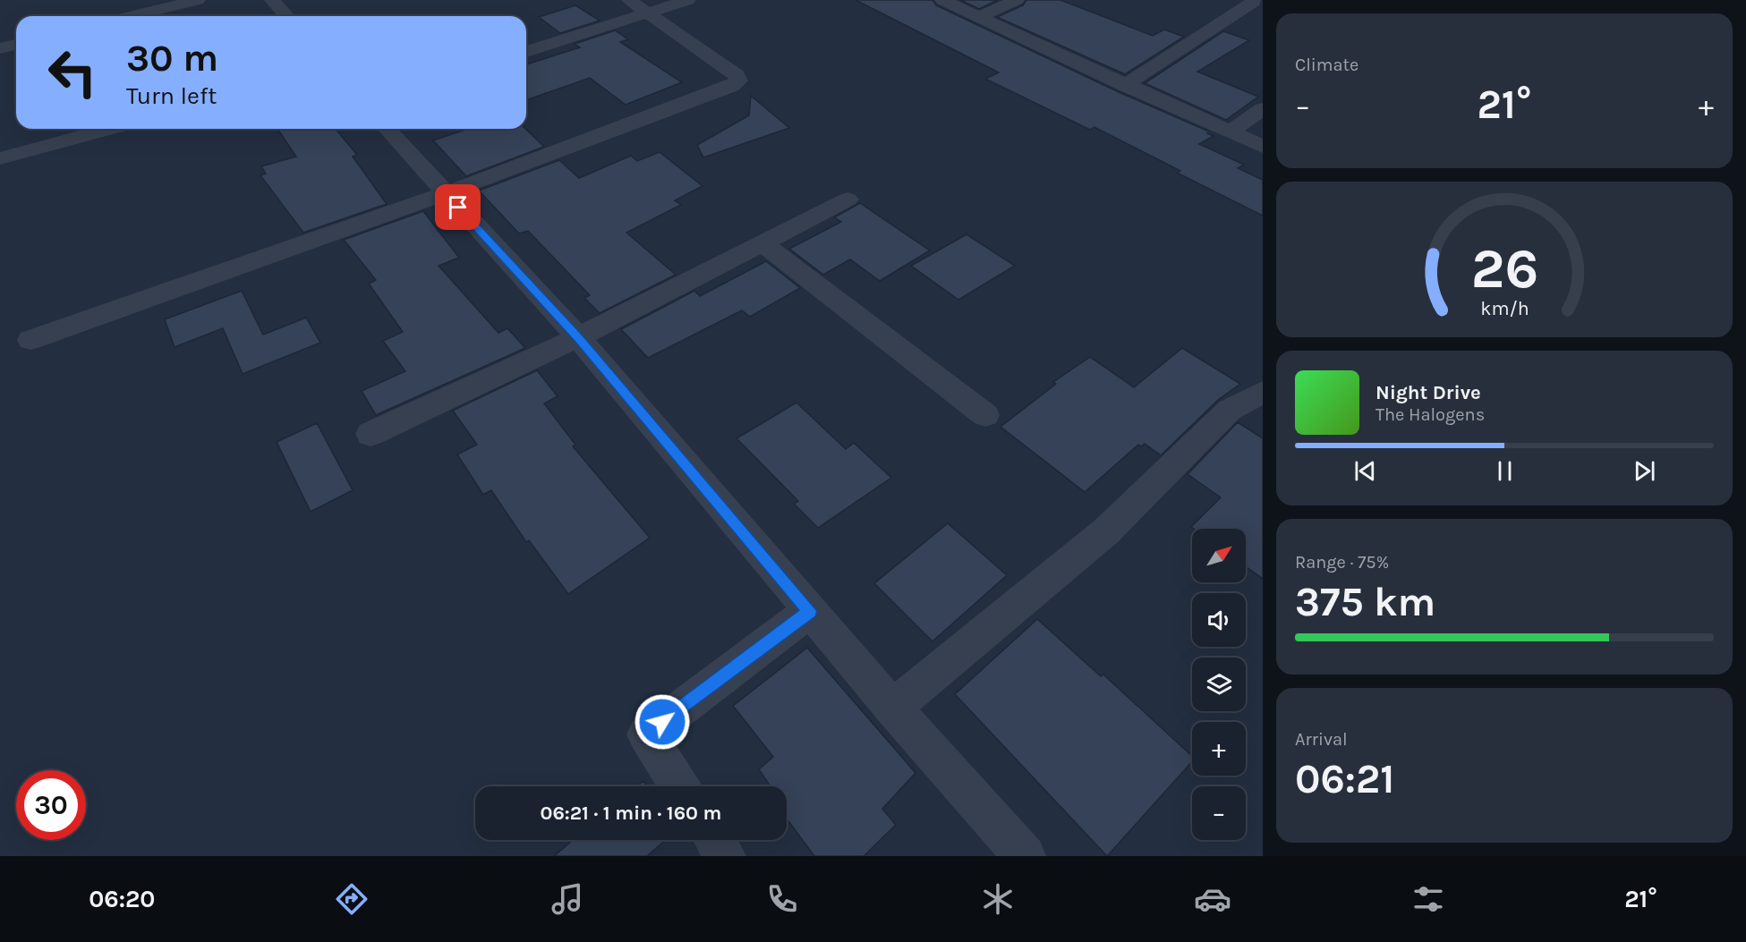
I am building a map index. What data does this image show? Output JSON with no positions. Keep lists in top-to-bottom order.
{
  "north": "top right",
  "page": {
    "tile": [
      "Climate",
      ["Range · 75%", "375 km"],
      ["Arrival", "06:21"]
    ],
    "turn": ["30 m", "Turn left"],
    "heat": ["−", "21°", "+"],
    "song": ["Night Drive", "The Halogens"],
    "map_buttons": ["+", "−"],
    "limit": "30",
    "trip": "06:21 · 1 min · 160 m",
    "tabs": ["06:20", "21°"],
    "gauge": ["26", "km/h"]
  }
}
